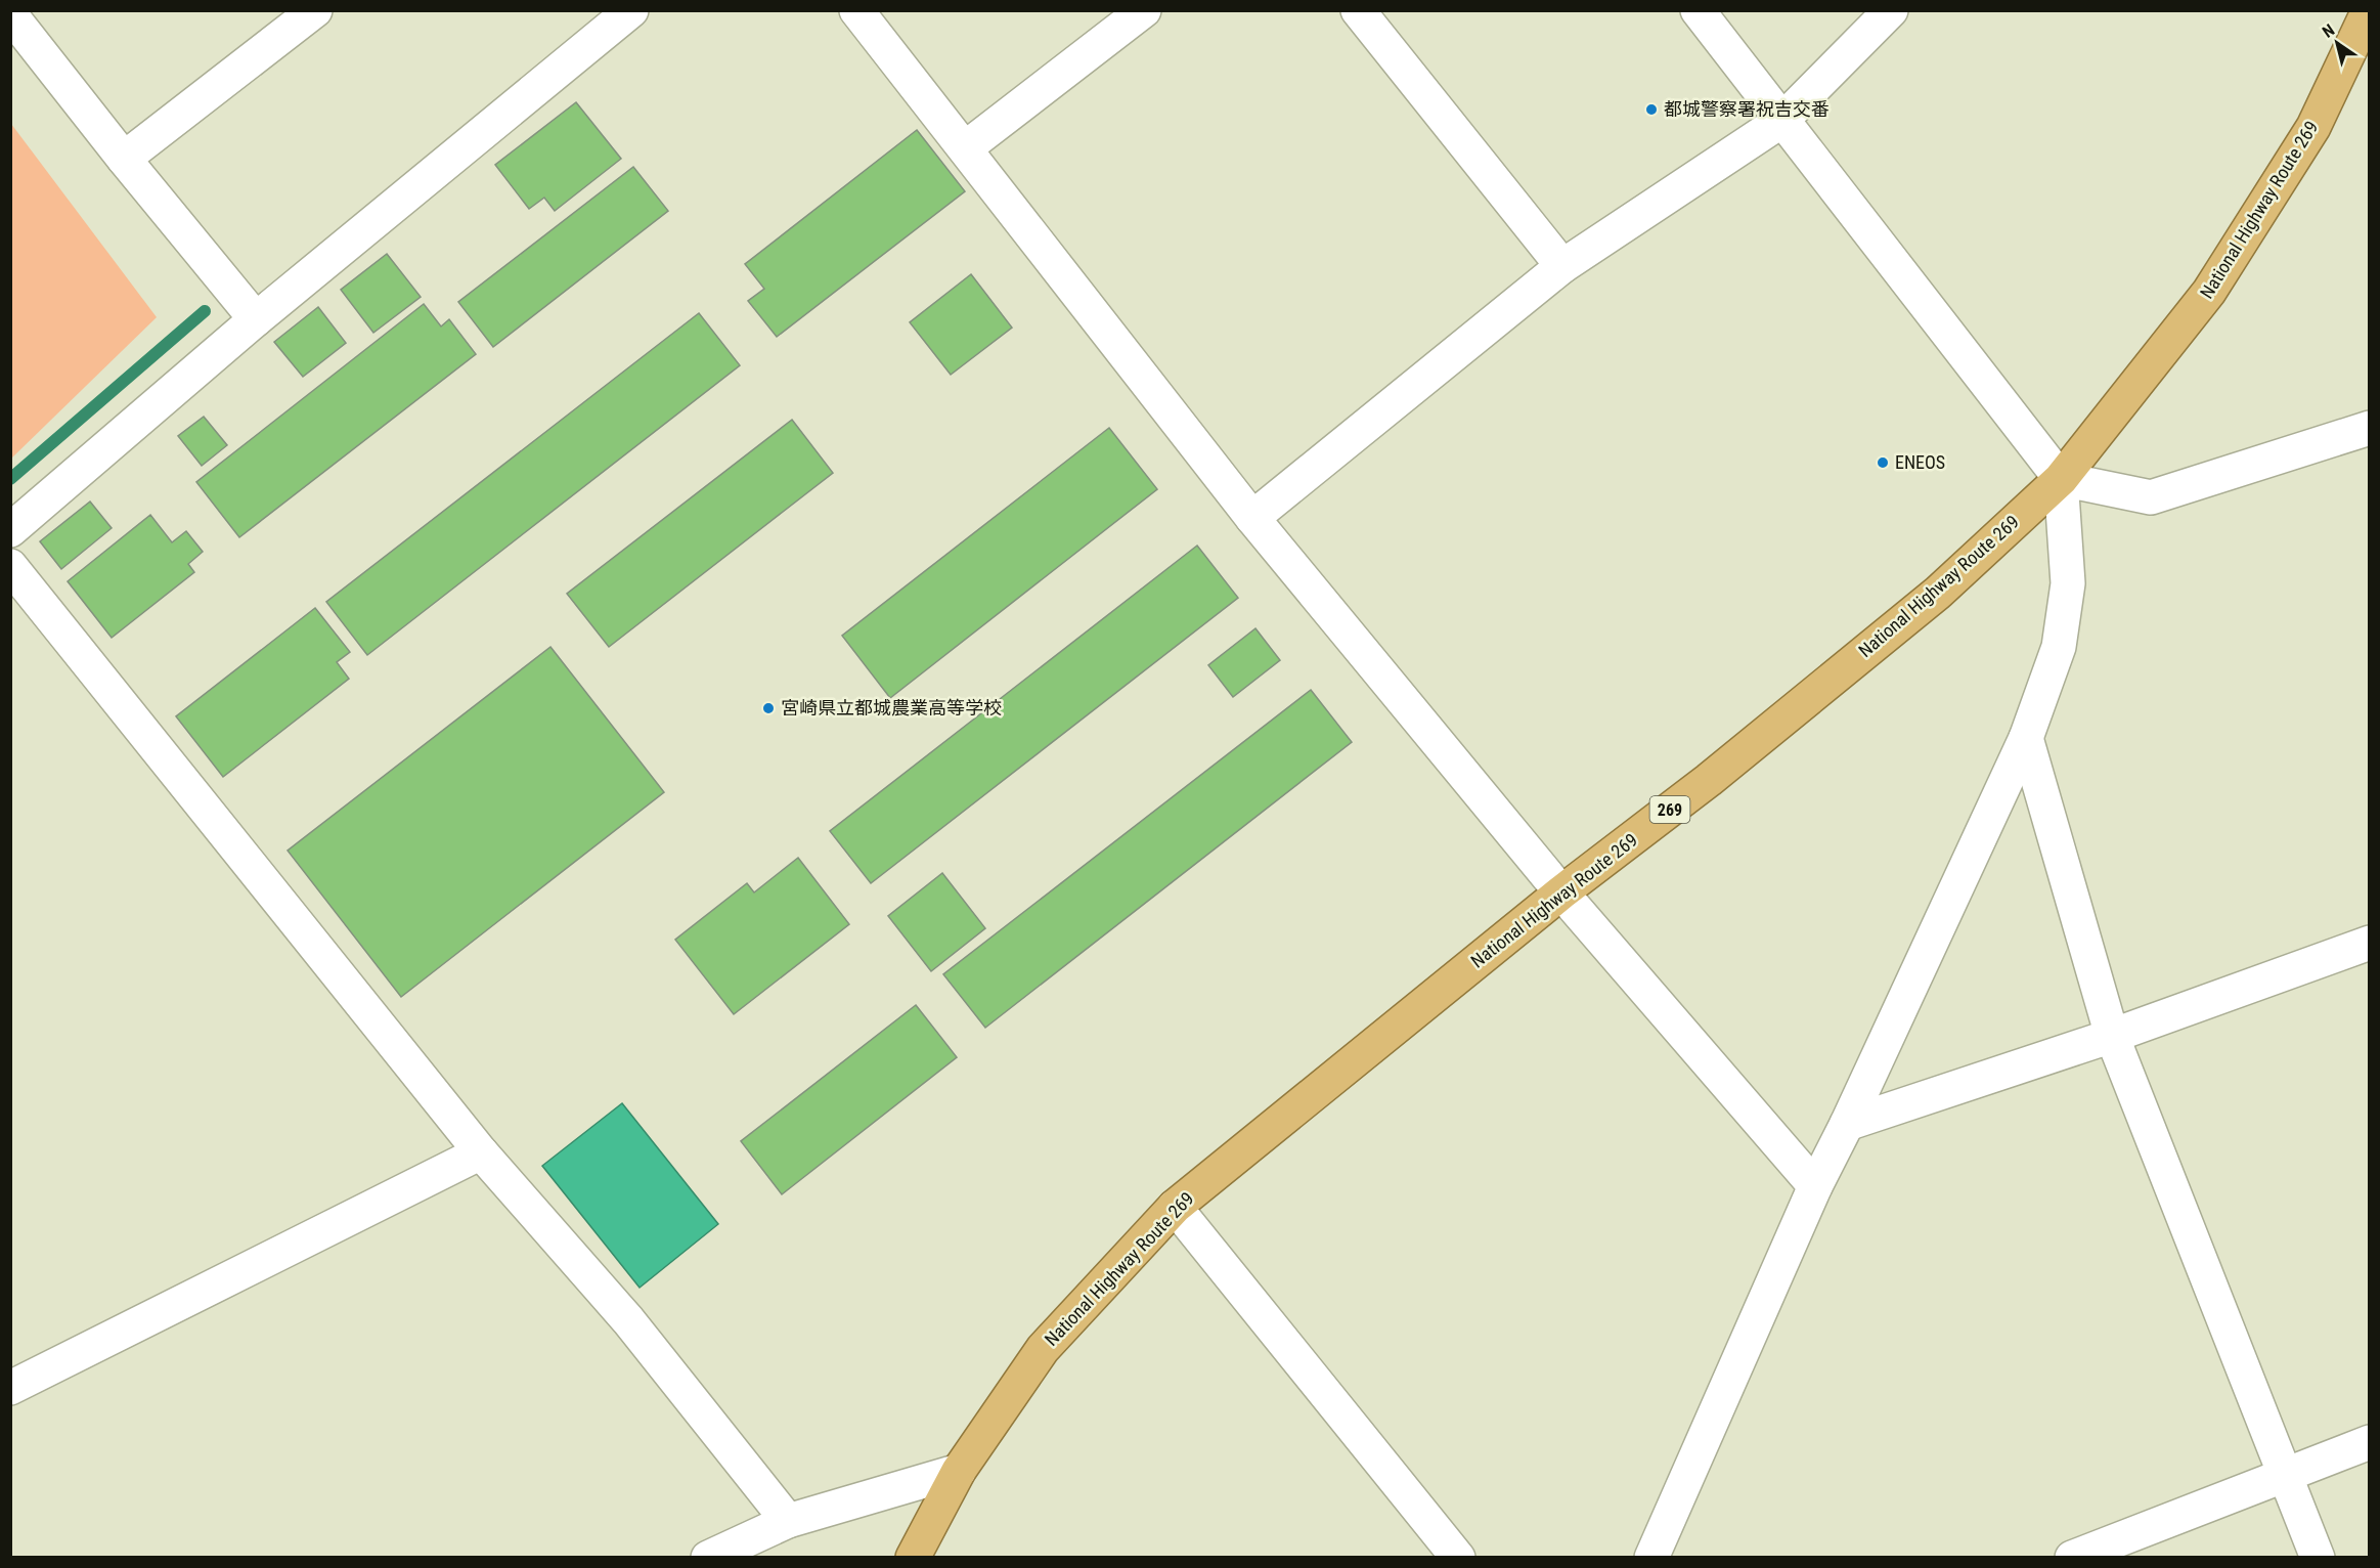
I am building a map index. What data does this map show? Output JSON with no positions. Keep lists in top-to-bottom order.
{
  "streets": {
    "highway": ["National Highway Route 269", "269"]
  },
  "places": ["都城警察署祝吉交番", "ENEOS", "宮崎県立都城農業高等学校"],
  "north": "top left"
}
